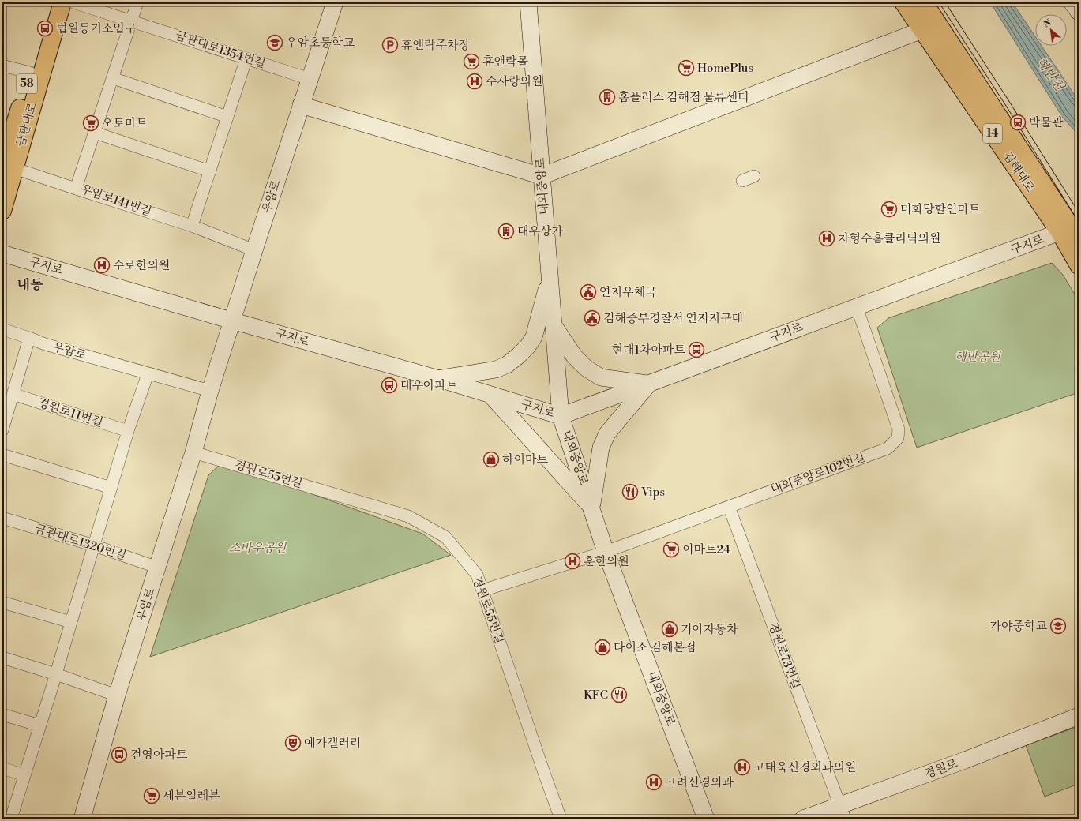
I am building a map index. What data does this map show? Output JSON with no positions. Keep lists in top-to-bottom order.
{
  "streets": {
    "main road": [
      "58",
      "금관대로",
      "14",
      "김해대로"
    ],
    "street": [
      "금관대로1354번길",
      "내외중앙로",
      "우암로",
      "우암로141번길",
      "구지로",
      "경원로11번길",
      "내외중앙로102번길",
      "경원로55번길",
      "금관대로1320번길",
      "경원로73번길",
      "경원로"
    ]
  },
  "crossings": [
    ["금관대로1354번길", "우암로"],
    ["금관대로1354번길", "우암로141번길"],
    ["김해대로", "구지로"],
    ["내외중앙로", "구지로"],
    ["내외중앙로", "내외중앙로102번길"],
    ["우암로", "우암로141번길"],
    ["우암로", "구지로"],
    ["우암로", "경원로55번길"],
    ["우암로", "금관대로1320번길"],
    ["구지로", "내외중앙로102번길"],
    ["내외중앙로102번길", "경원로55번길"],
    ["내외중앙로102번길", "경원로73번길"],
    ["경원로73번길", "경원로"]
  ],
  "districts": ["내동"],
  "water": ["해반천"],
  "parks": ["해반공원", "소바우공원"],
  "places": {
    "bus stop": [
      "법원등기소입구",
      "현대1차아파트",
      "대우아파트",
      "건영아파트"
    ],
    "school or university": ["우암초등학교", "가야중학교"],
    "parking": ["휴엔락주차장"],
    "supermarket": [
      "휴앤락몰",
      "HomePlus",
      "오토마트",
      "미화당할인마트",
      "이마트24",
      "세븐일레븐"
    ],
    "hospital": [
      "수사랑의원",
      "차형수홈클리닉의원",
      "수로한의원",
      "훈한의원",
      "고태욱신경외과의원",
      "고려신경외과"
    ],
    "building": ["홈플러스 김해점 물류센터", "대우상가"],
    "station": ["박물관"],
    "public building": ["연지우체국", "김해중부경찰서 연지지구대"],
    "shop": ["하이마트", "기아자동차", "다이소 김해본점"],
    "restaurant": ["Vips", "KFC"],
    "theatre": ["예가갤러리"]
  },
  "north": "top left"
}
